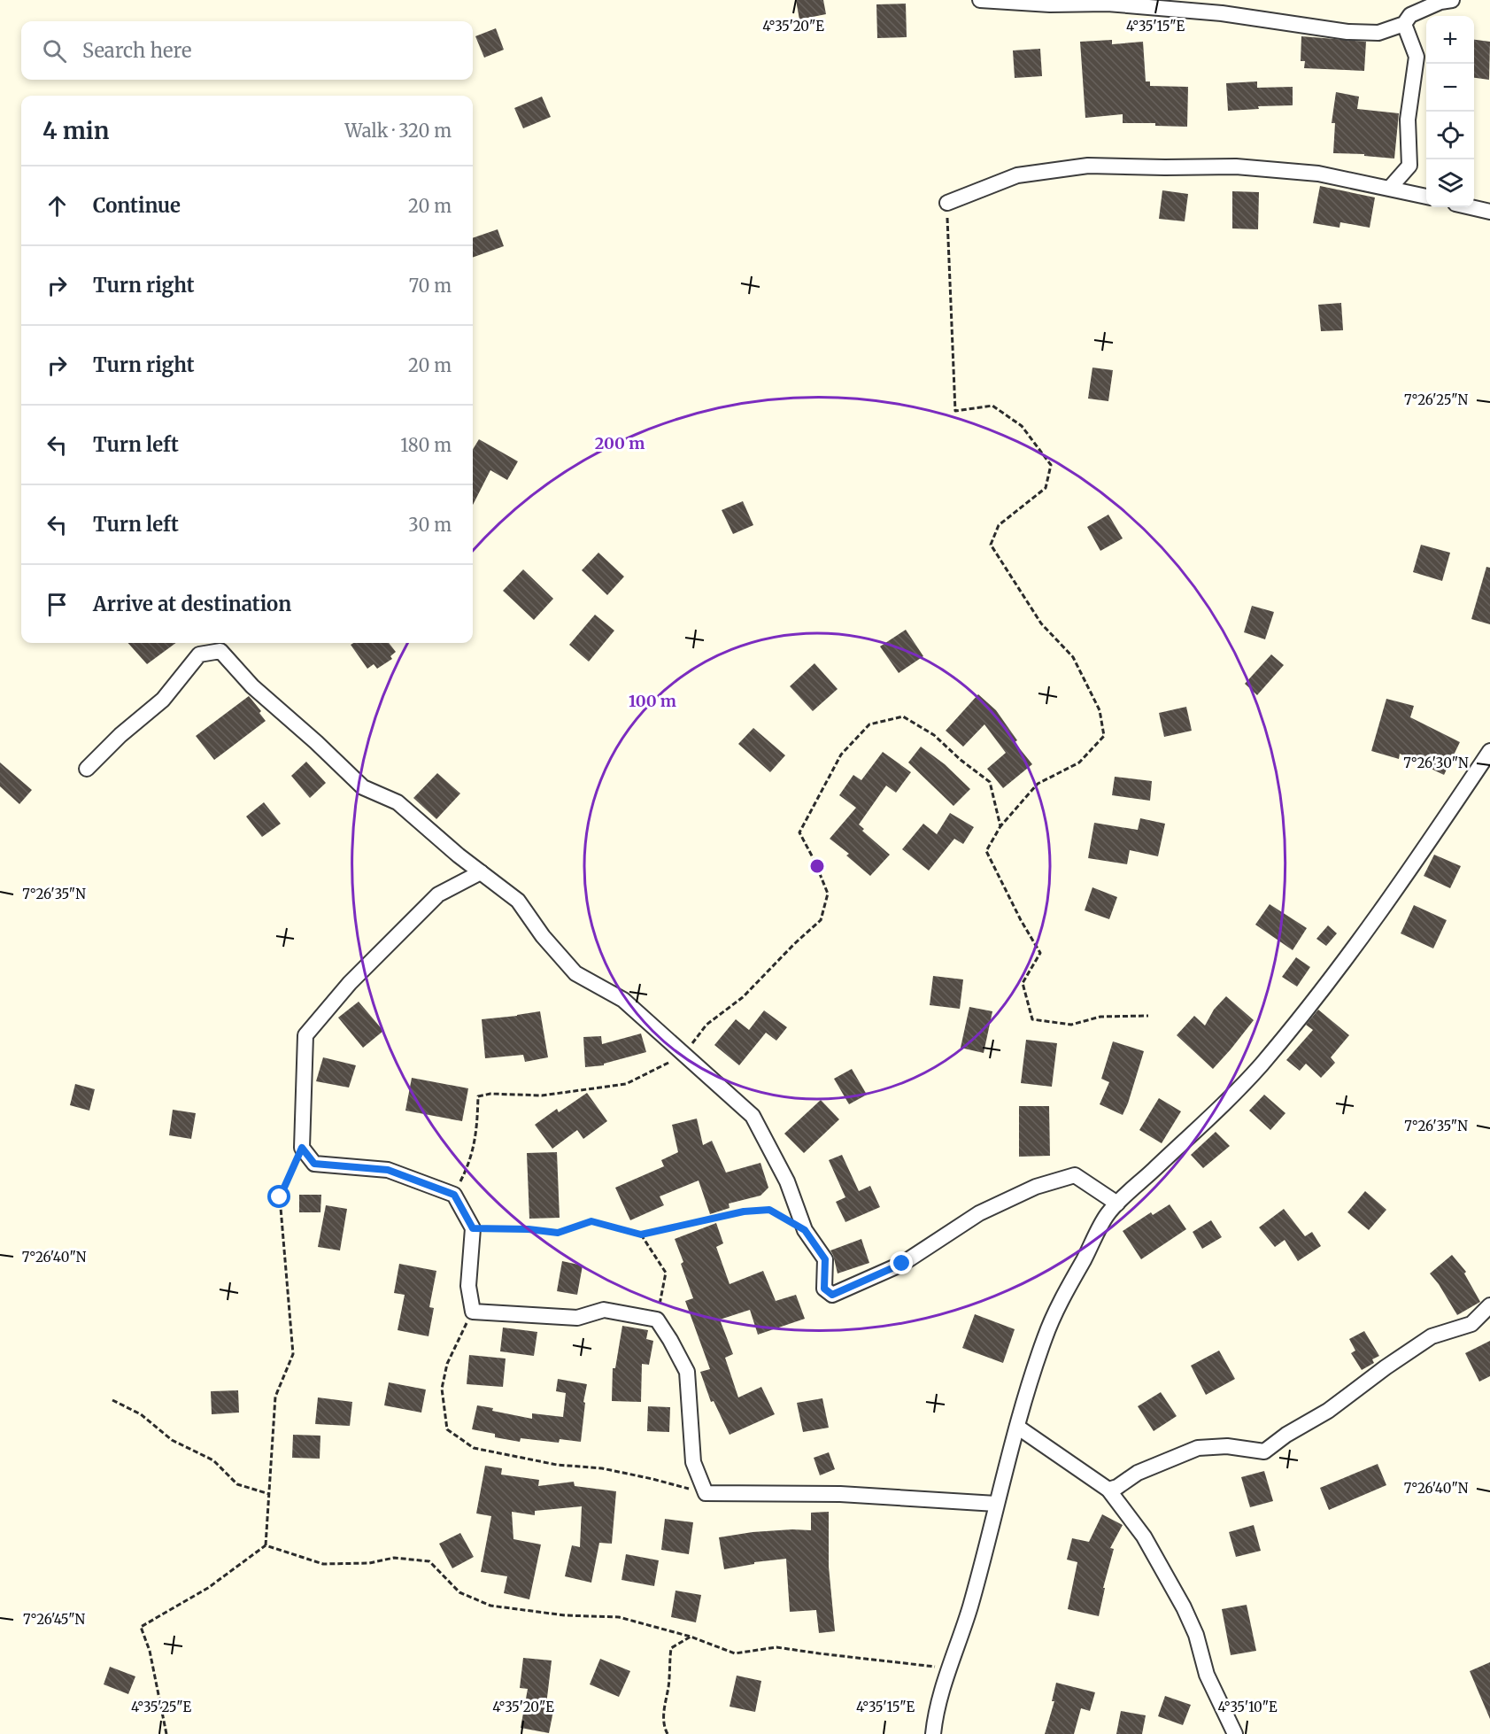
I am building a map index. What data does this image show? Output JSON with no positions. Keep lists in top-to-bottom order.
{
  "page": {
    "map_buttons": ["+", "−"],
    "search": "Search here",
    "heading": ["4 min", "Walk · 320 m"],
    "list": [
      ["Continue", "20 m"],
      ["Turn right", "70 m"],
      ["Turn right", "20 m"],
      ["Turn left", "180 m"],
      ["Turn left", "30 m"],
      "Arrive at destination"
    ]
  },
  "coordinates": [
    "4°35'20\"E",
    "4°35'15\"E",
    "7°26'25\"N",
    "7°26'30\"N",
    "7°26'35\"N",
    "7°26'40\"N",
    "7°26'45\"N",
    "4°35'25\"E",
    "4°35'10\"E"
  ],
  "rings": ["200 m", "100 m"]
}
